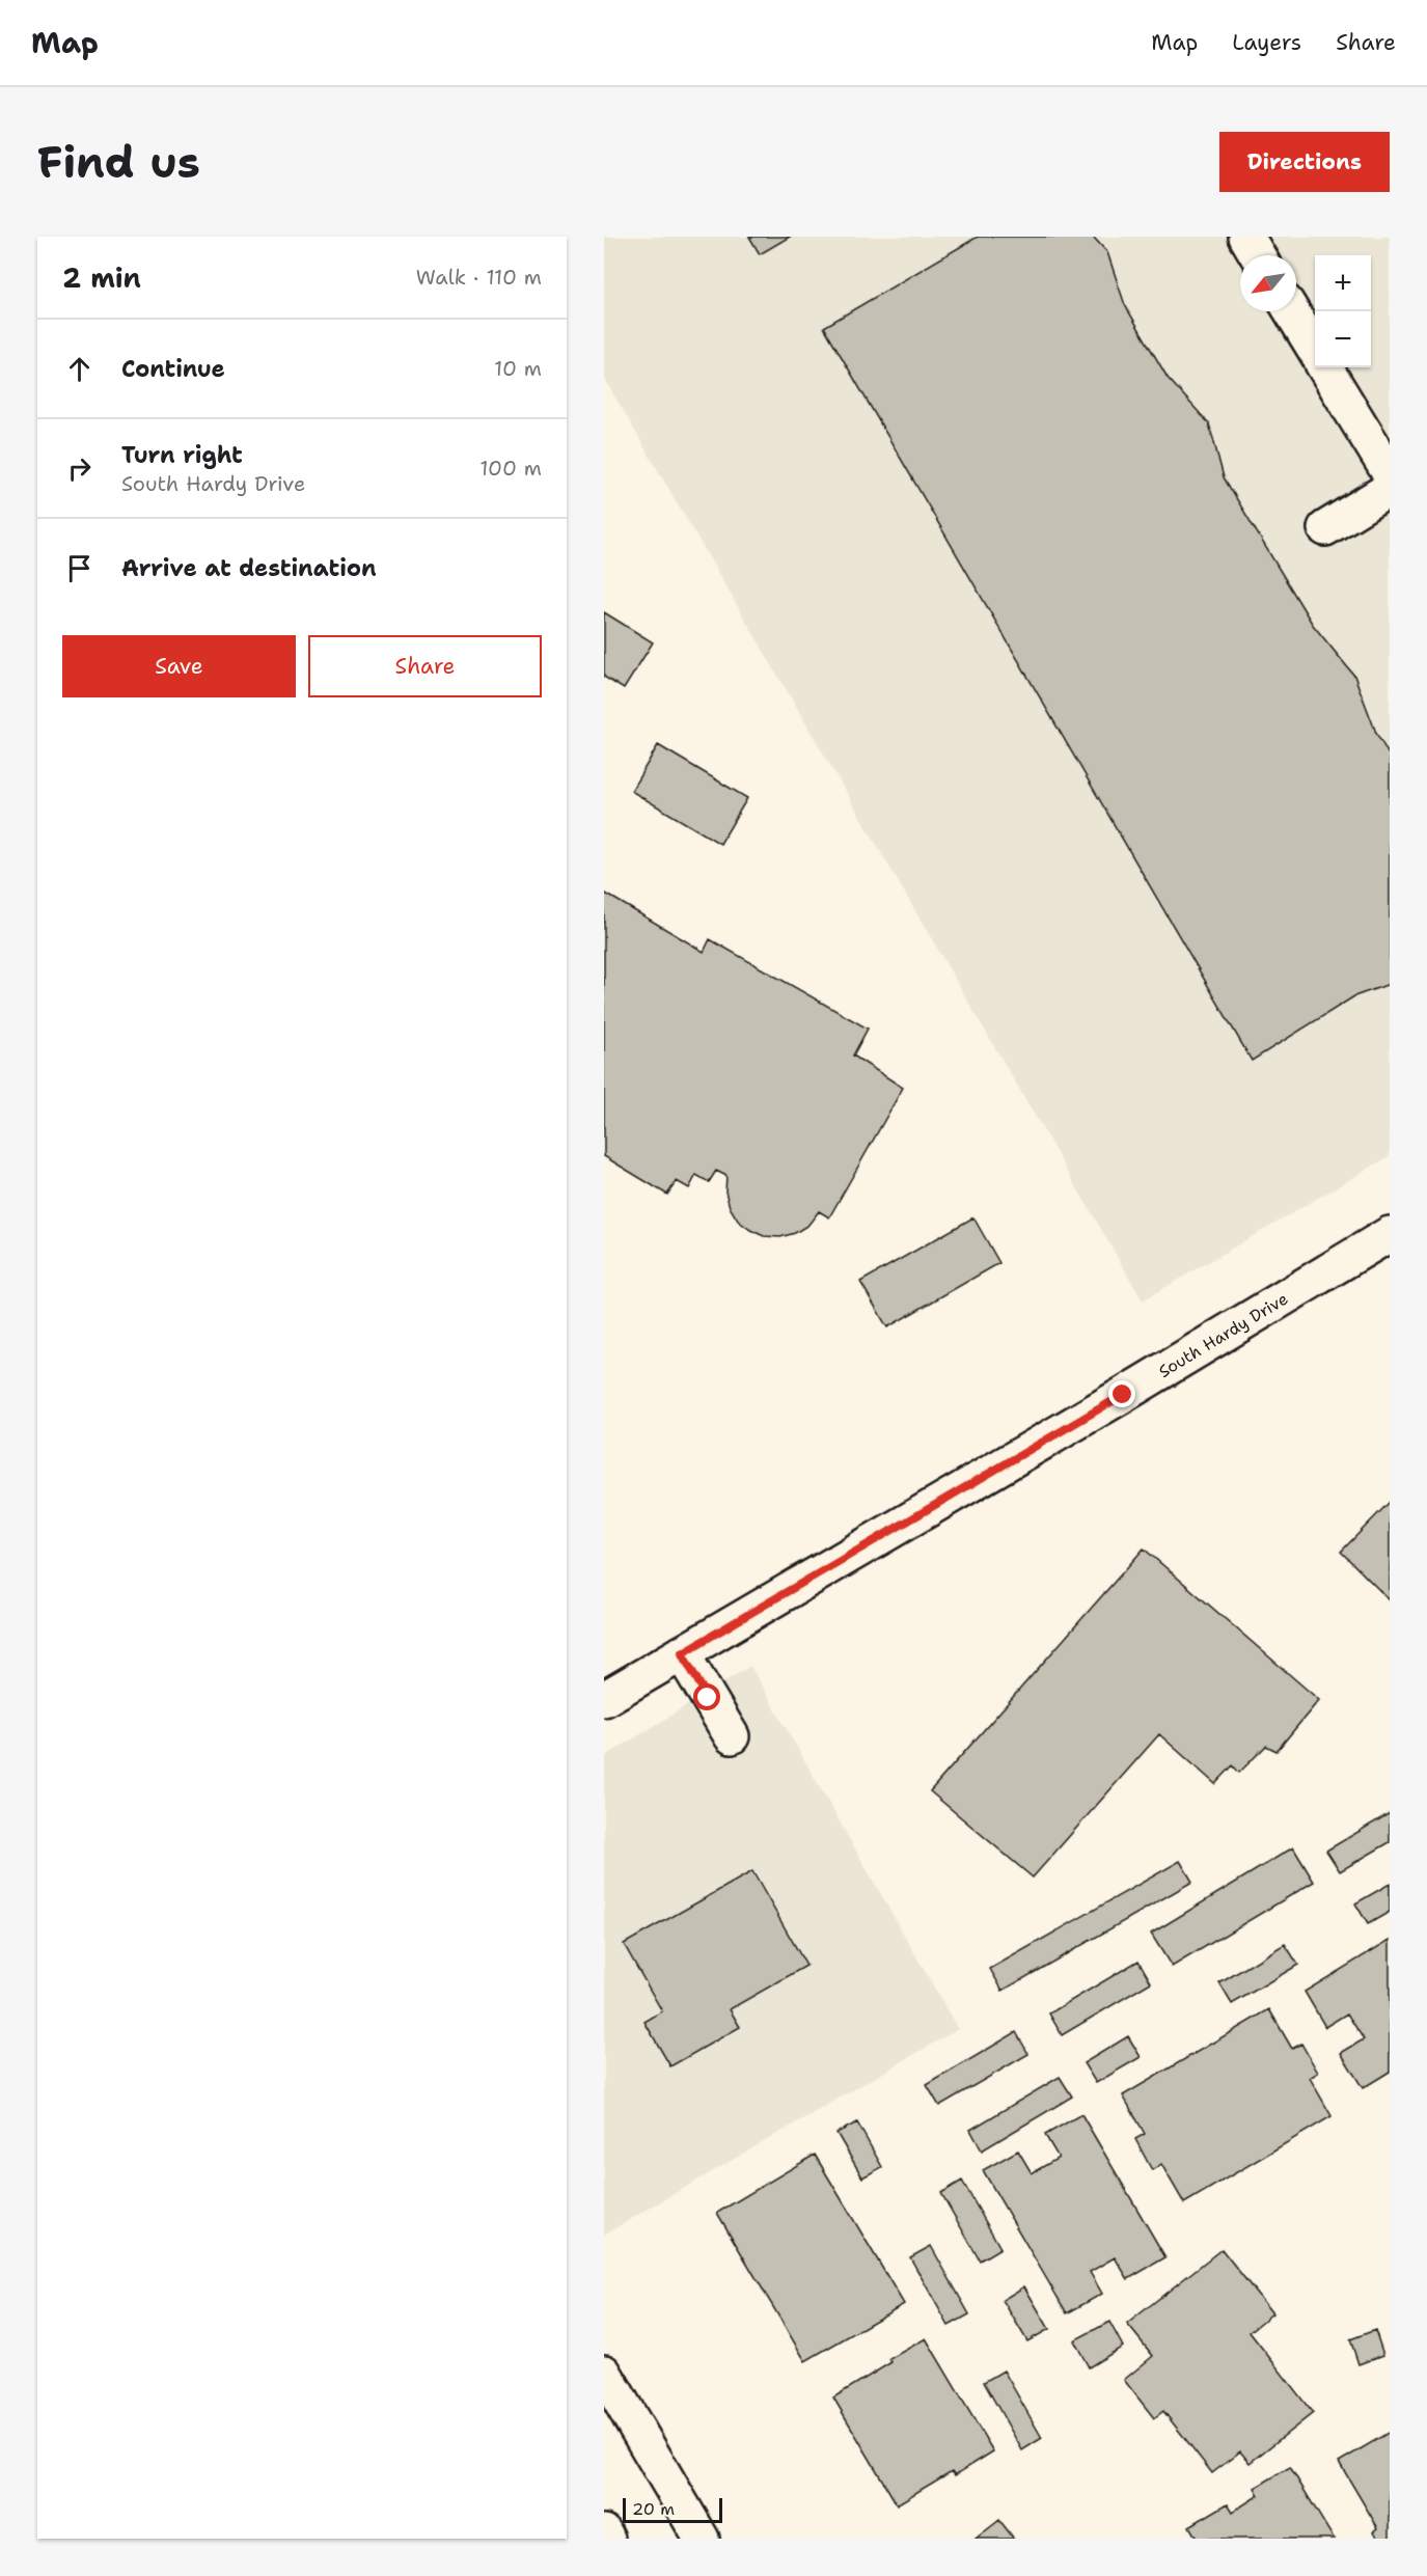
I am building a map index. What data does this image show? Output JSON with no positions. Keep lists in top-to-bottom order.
{
  "streets": {
    "street": ["South Hardy Drive"]
  },
  "scale_bar": "20 m",
  "north": "bottom left",
  "page": {
    "header": "Map",
    "nav": ["Map", "Layers", "Share"],
    "buttons": [
      "Directions",
      ["Save", "Share"]
    ],
    "title": "Find us",
    "heading": ["2 min", "Walk · 110 m"],
    "map_buttons": ["+", "−"],
    "list": [
      ["Continue", "10 m"],
      ["Turn right", "South Hardy Drive", "100 m"],
      "Arrive at destination"
    ],
    "scale": "20 m"
  }
}
